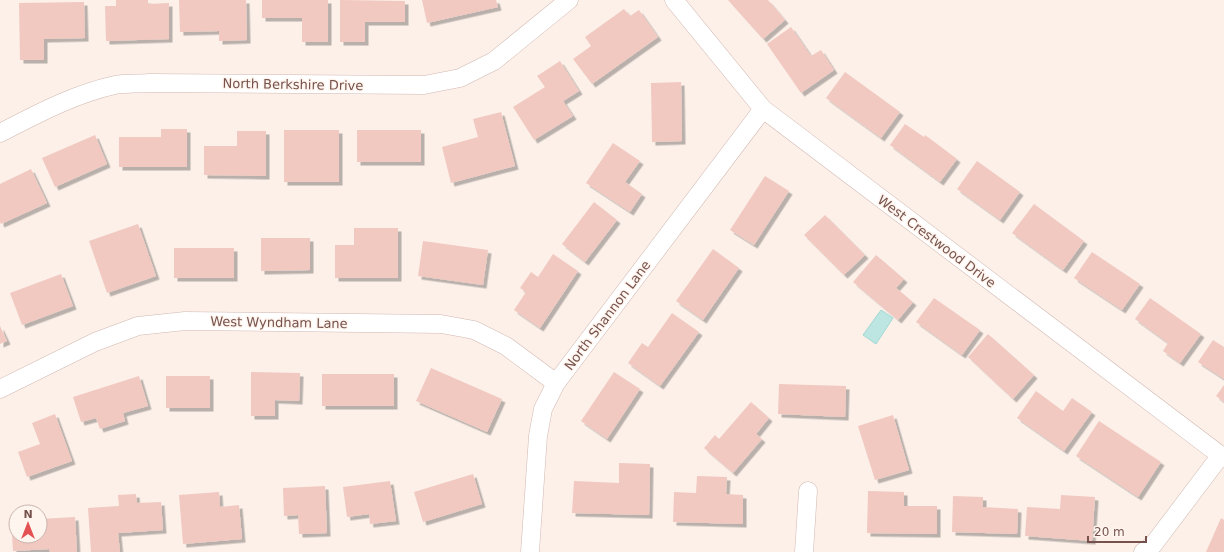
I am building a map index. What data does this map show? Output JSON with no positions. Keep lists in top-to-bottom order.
{
  "streets": {
    "street": [
      "North Berkshire Drive",
      "West Crestwood Drive",
      "North Shannon Lane",
      "West Wyndham Lane"
    ]
  },
  "crossings": [
    ["West Crestwood Drive", "North Shannon Lane"],
    ["North Shannon Lane", "West Wyndham Lane"]
  ],
  "scale_bar": "20 m",
  "north": "top"
}
